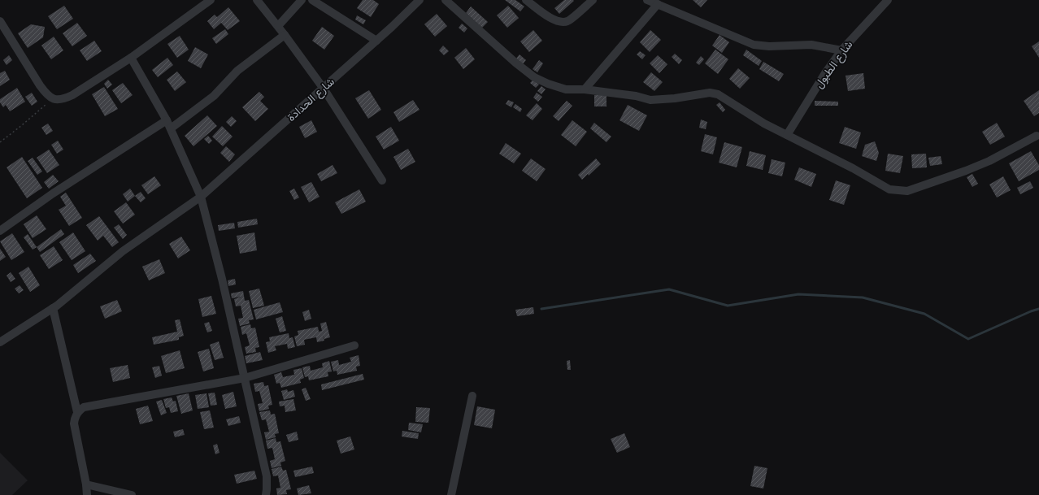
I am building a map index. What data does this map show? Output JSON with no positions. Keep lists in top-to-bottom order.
{
  "streets": {
    "street": ["شارع الطبول", "شارع الحدادة"]
  }
}
